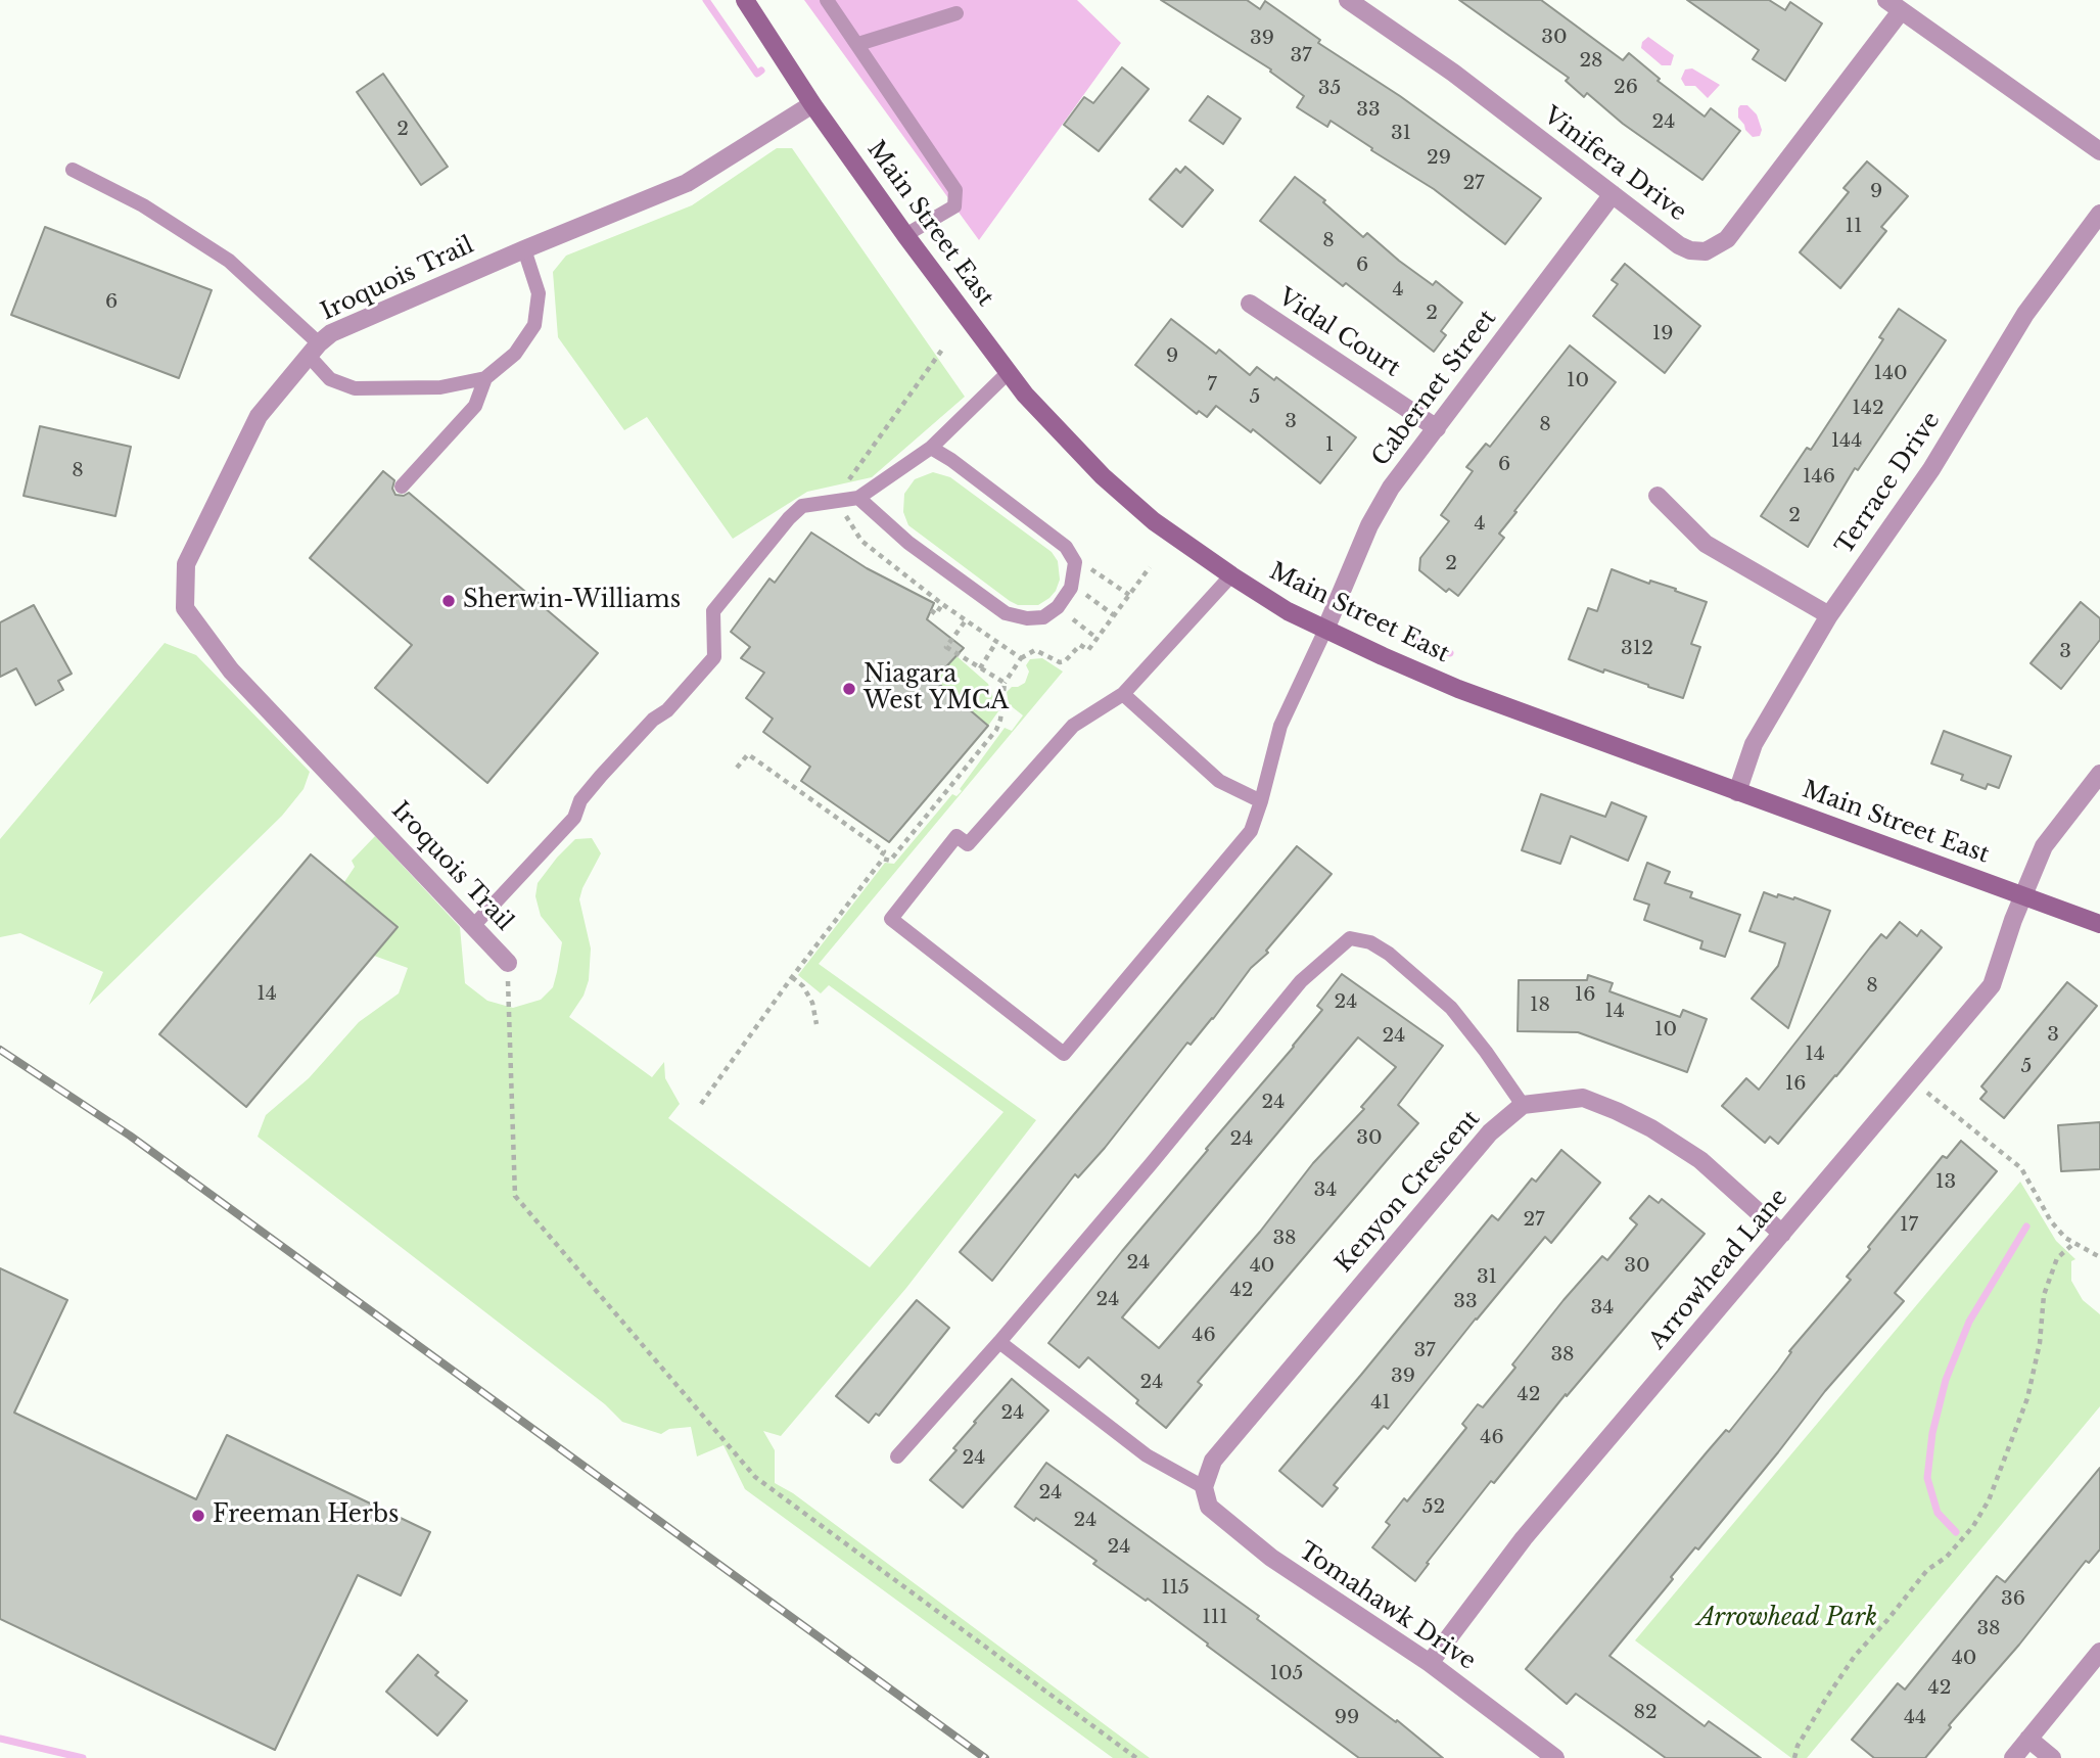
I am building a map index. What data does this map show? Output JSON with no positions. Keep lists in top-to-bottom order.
{
  "streets": {
    "main road": ["Main Street East"],
    "street": [
      "Vinifera Drive",
      "Iroquois Trail",
      "Vidal Court",
      "Cabernet Street",
      "Terrace Drive",
      "Kenyon Crescent",
      "Arrowhead Lane",
      "Tomahawk Drive"
    ]
  },
  "crossings": [
    ["Vinifera Drive", "Cabernet Street"],
    ["Main Street East", "Iroquois Trail"],
    ["Main Street East", "Cabernet Street"],
    ["Main Street East", "Terrace Drive"],
    ["Main Street East", "Arrowhead Lane"],
    ["Vidal Court", "Cabernet Street"],
    ["Kenyon Crescent", "Tomahawk Drive"],
    ["Arrowhead Lane", "Tomahawk Drive"]
  ],
  "parks": ["Arrowhead Park"],
  "places": ["Sherwin-Williams", "Niagara West YMCA", "Freeman Herbs"],
  "house_numbers": [
    "30",
    "39",
    "37",
    "28",
    "26",
    "35",
    "33",
    "24",
    "2",
    "31",
    "29",
    "27",
    "9",
    "11",
    "8",
    "6",
    "4",
    "6",
    "2",
    "19",
    "9",
    "140",
    "10",
    "7",
    "5",
    "142",
    "3",
    "8",
    "144",
    "1",
    "6",
    "8",
    "146",
    "2",
    "4",
    "2",
    "312",
    "3",
    "8",
    "14",
    "16",
    "24",
    "18",
    "14",
    "10",
    "3",
    "24",
    "14",
    "5",
    "16",
    "24",
    "30",
    "24",
    "13",
    "34",
    "27",
    "17",
    "38",
    "24",
    "40",
    "30",
    "31",
    "42",
    "24",
    "33",
    "34",
    "46",
    "37",
    "38",
    "39",
    "24",
    "42",
    "41",
    "24",
    "46",
    "24",
    "24",
    "52",
    "24",
    "24",
    "115",
    "36",
    "111",
    "38",
    "40",
    "105",
    "42",
    "82",
    "99",
    "44"
  ]
}
